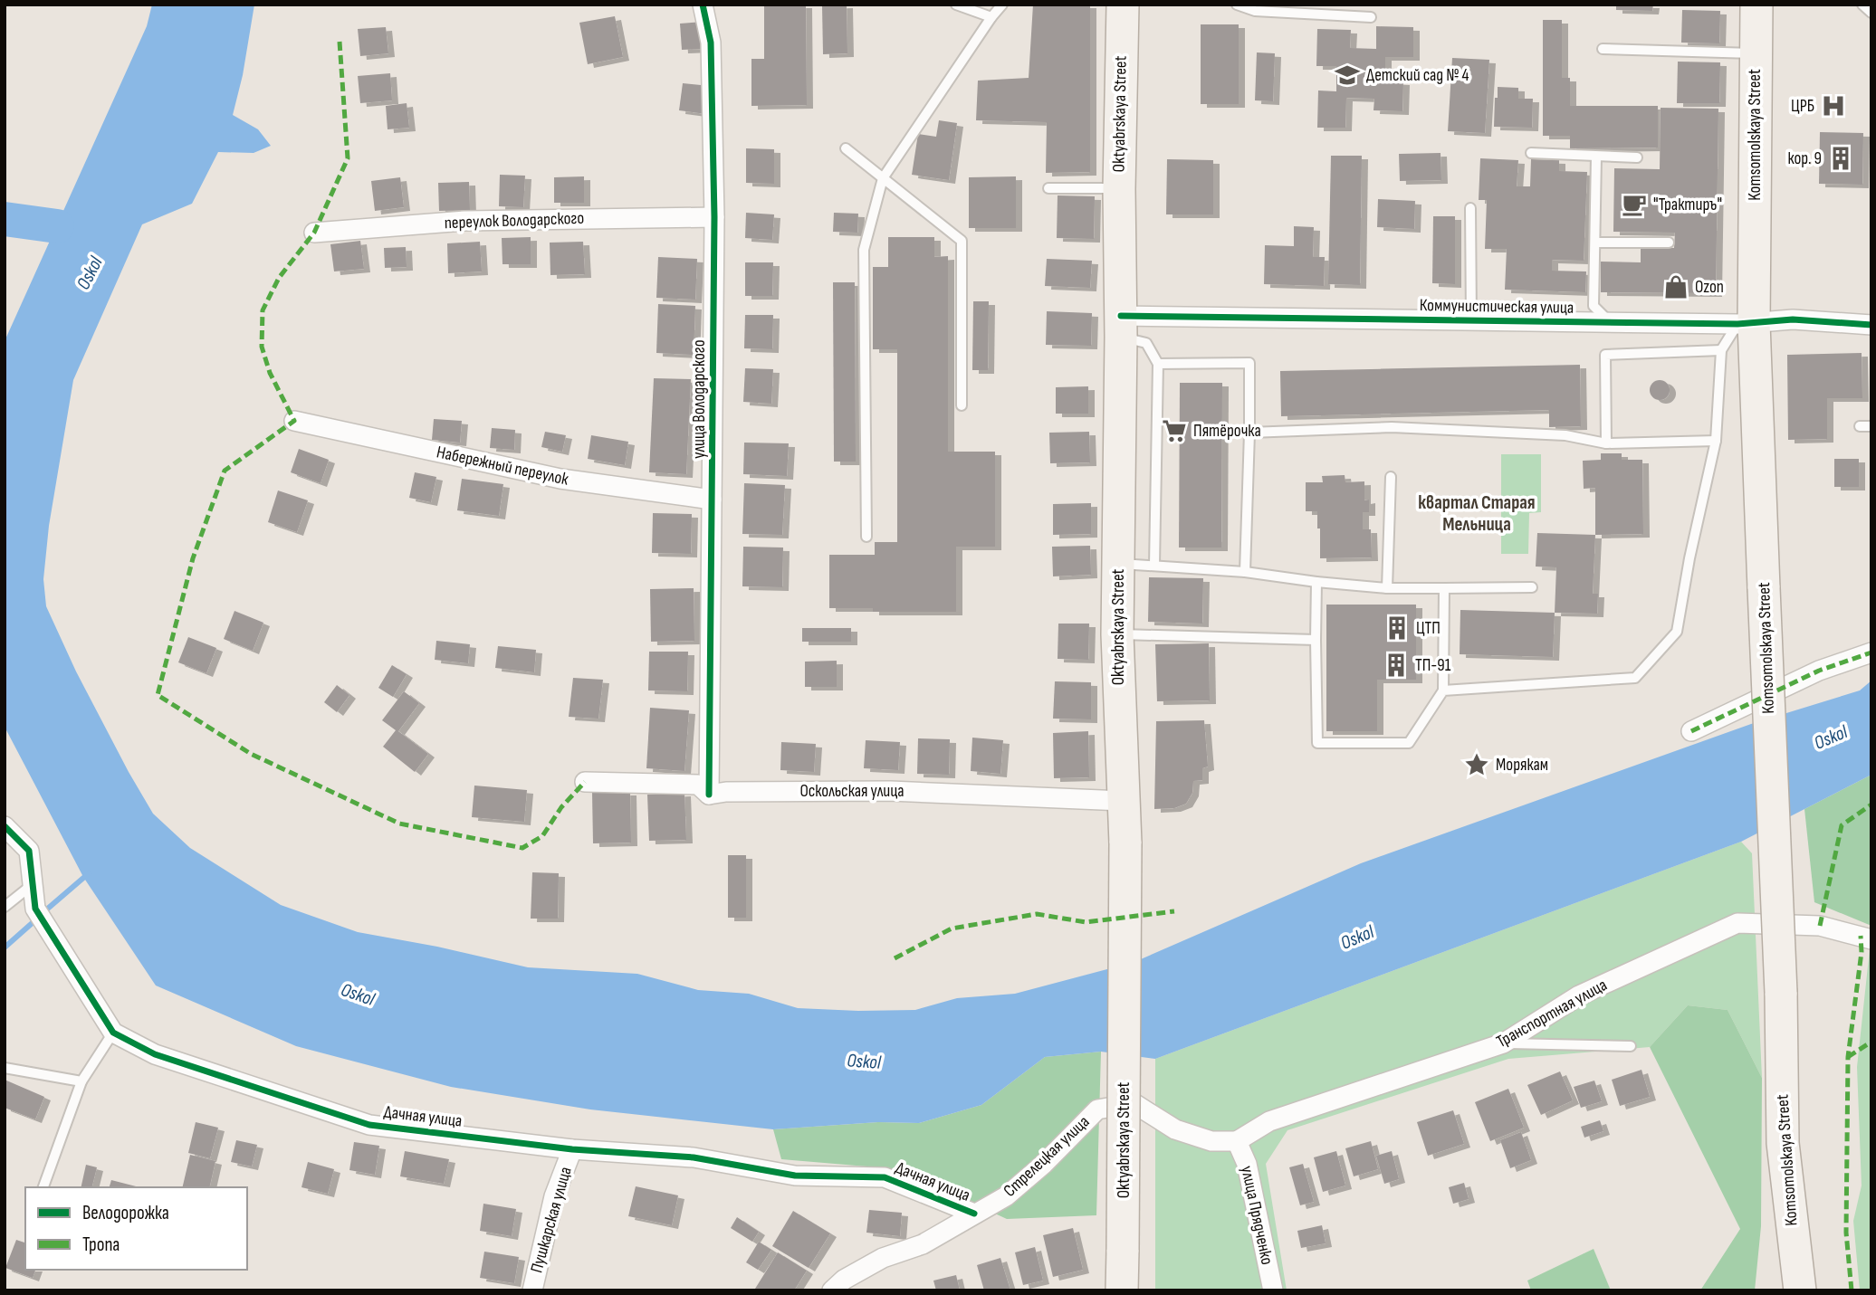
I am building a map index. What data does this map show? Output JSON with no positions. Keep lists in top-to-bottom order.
{
  "streets": {
    "main road": ["Oktyabrskaya Street", "Komsomolskaya Street"],
    "street": [
      "переулок Володарского",
      "Коммунистическая улица",
      "улица Володарского",
      "Набережный переулок",
      "Оскольская улица",
      "Транспортная улица",
      "Дачная улица",
      "Стрелецкая улица",
      "улица Прядченко",
      "Пушкарская улица"
    ]
  },
  "crossings": [
    ["Oktyabrskaya Street", "Коммунистическая улица"],
    ["Oktyabrskaya Street", "Оскольская улица"],
    ["Komsomolskaya Street", "Коммунистическая улица"],
    ["переулок Володарского", "улица Володарского"],
    ["улица Володарского", "Набережный переулок"],
    ["улица Володарского", "Оскольская улица"],
    ["Транспортная улица", "Стрелецкая улица"],
    ["Транспортная улица", "улица Прядченко"],
    ["Дачная улица", "Стрелецкая улица"],
    ["Дачная улица", "Пушкарская улица"],
    ["Стрелецкая улица", "улица Прядченко"]
  ],
  "districts": ["квартал Старая Мельница"],
  "water": ["Oskol"],
  "places": {
    "school or university": ["Детский сад № 4"],
    "hospital": ["ЦРБ"],
    "building": ["кор. 9", "ЦТП", "ТП-91"],
    "cafe": ["\"Трактиръ\""],
    "shop": ["Ozon"],
    "supermarket": ["Пятёрочка"],
    "place": ["Морякам"]
  },
  "legend": ["Велодорожка", "Тропа"]
}
